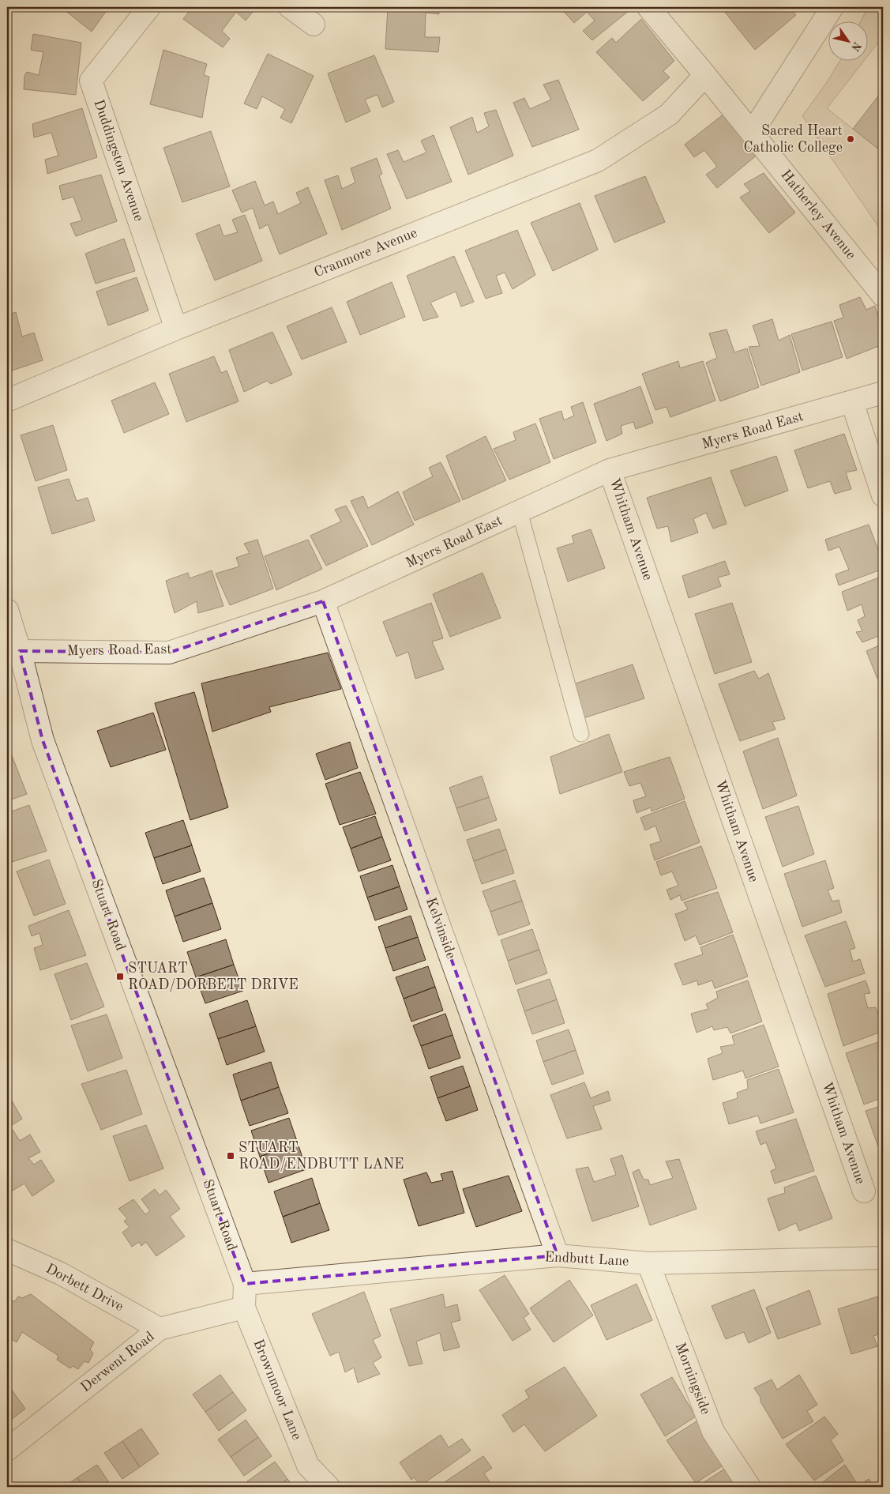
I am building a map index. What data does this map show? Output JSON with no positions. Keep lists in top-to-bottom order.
{
  "streets": {
    "street": [
      "Duddingston Avenue",
      "Hatherley Avenue",
      "Cranmore Avenue",
      "Myers Road East",
      "Whitham Avenue",
      "Stuart Road",
      "Kelvinside",
      "Endbutt Lane",
      "Dorbett Drive",
      "Derwent Road",
      "Morningside",
      "Brownmoor Lane"
    ]
  },
  "crossings": [
    ["Duddingston Avenue", "Cranmore Avenue"],
    ["Hatherley Avenue", "Cranmore Avenue"],
    ["Myers Road East", "Whitham Avenue"],
    ["Myers Road East", "Stuart Road"],
    ["Myers Road East", "Kelvinside"],
    ["Stuart Road", "Endbutt Lane"],
    ["Stuart Road", "Brownmoor Lane"],
    ["Kelvinside", "Endbutt Lane"],
    ["Endbutt Lane", "Morningside"],
    ["Endbutt Lane", "Brownmoor Lane"],
    ["Dorbett Drive", "Derwent Road"],
    ["Derwent Road", "Brownmoor Lane"]
  ],
  "places": {
    "other": ["Sacred Heart Catholic College"],
    "transit": ["STUART ROAD/DORBETT DRIVE", "STUART ROAD/ENDBUTT LANE"]
  },
  "north": "bottom right"
}
